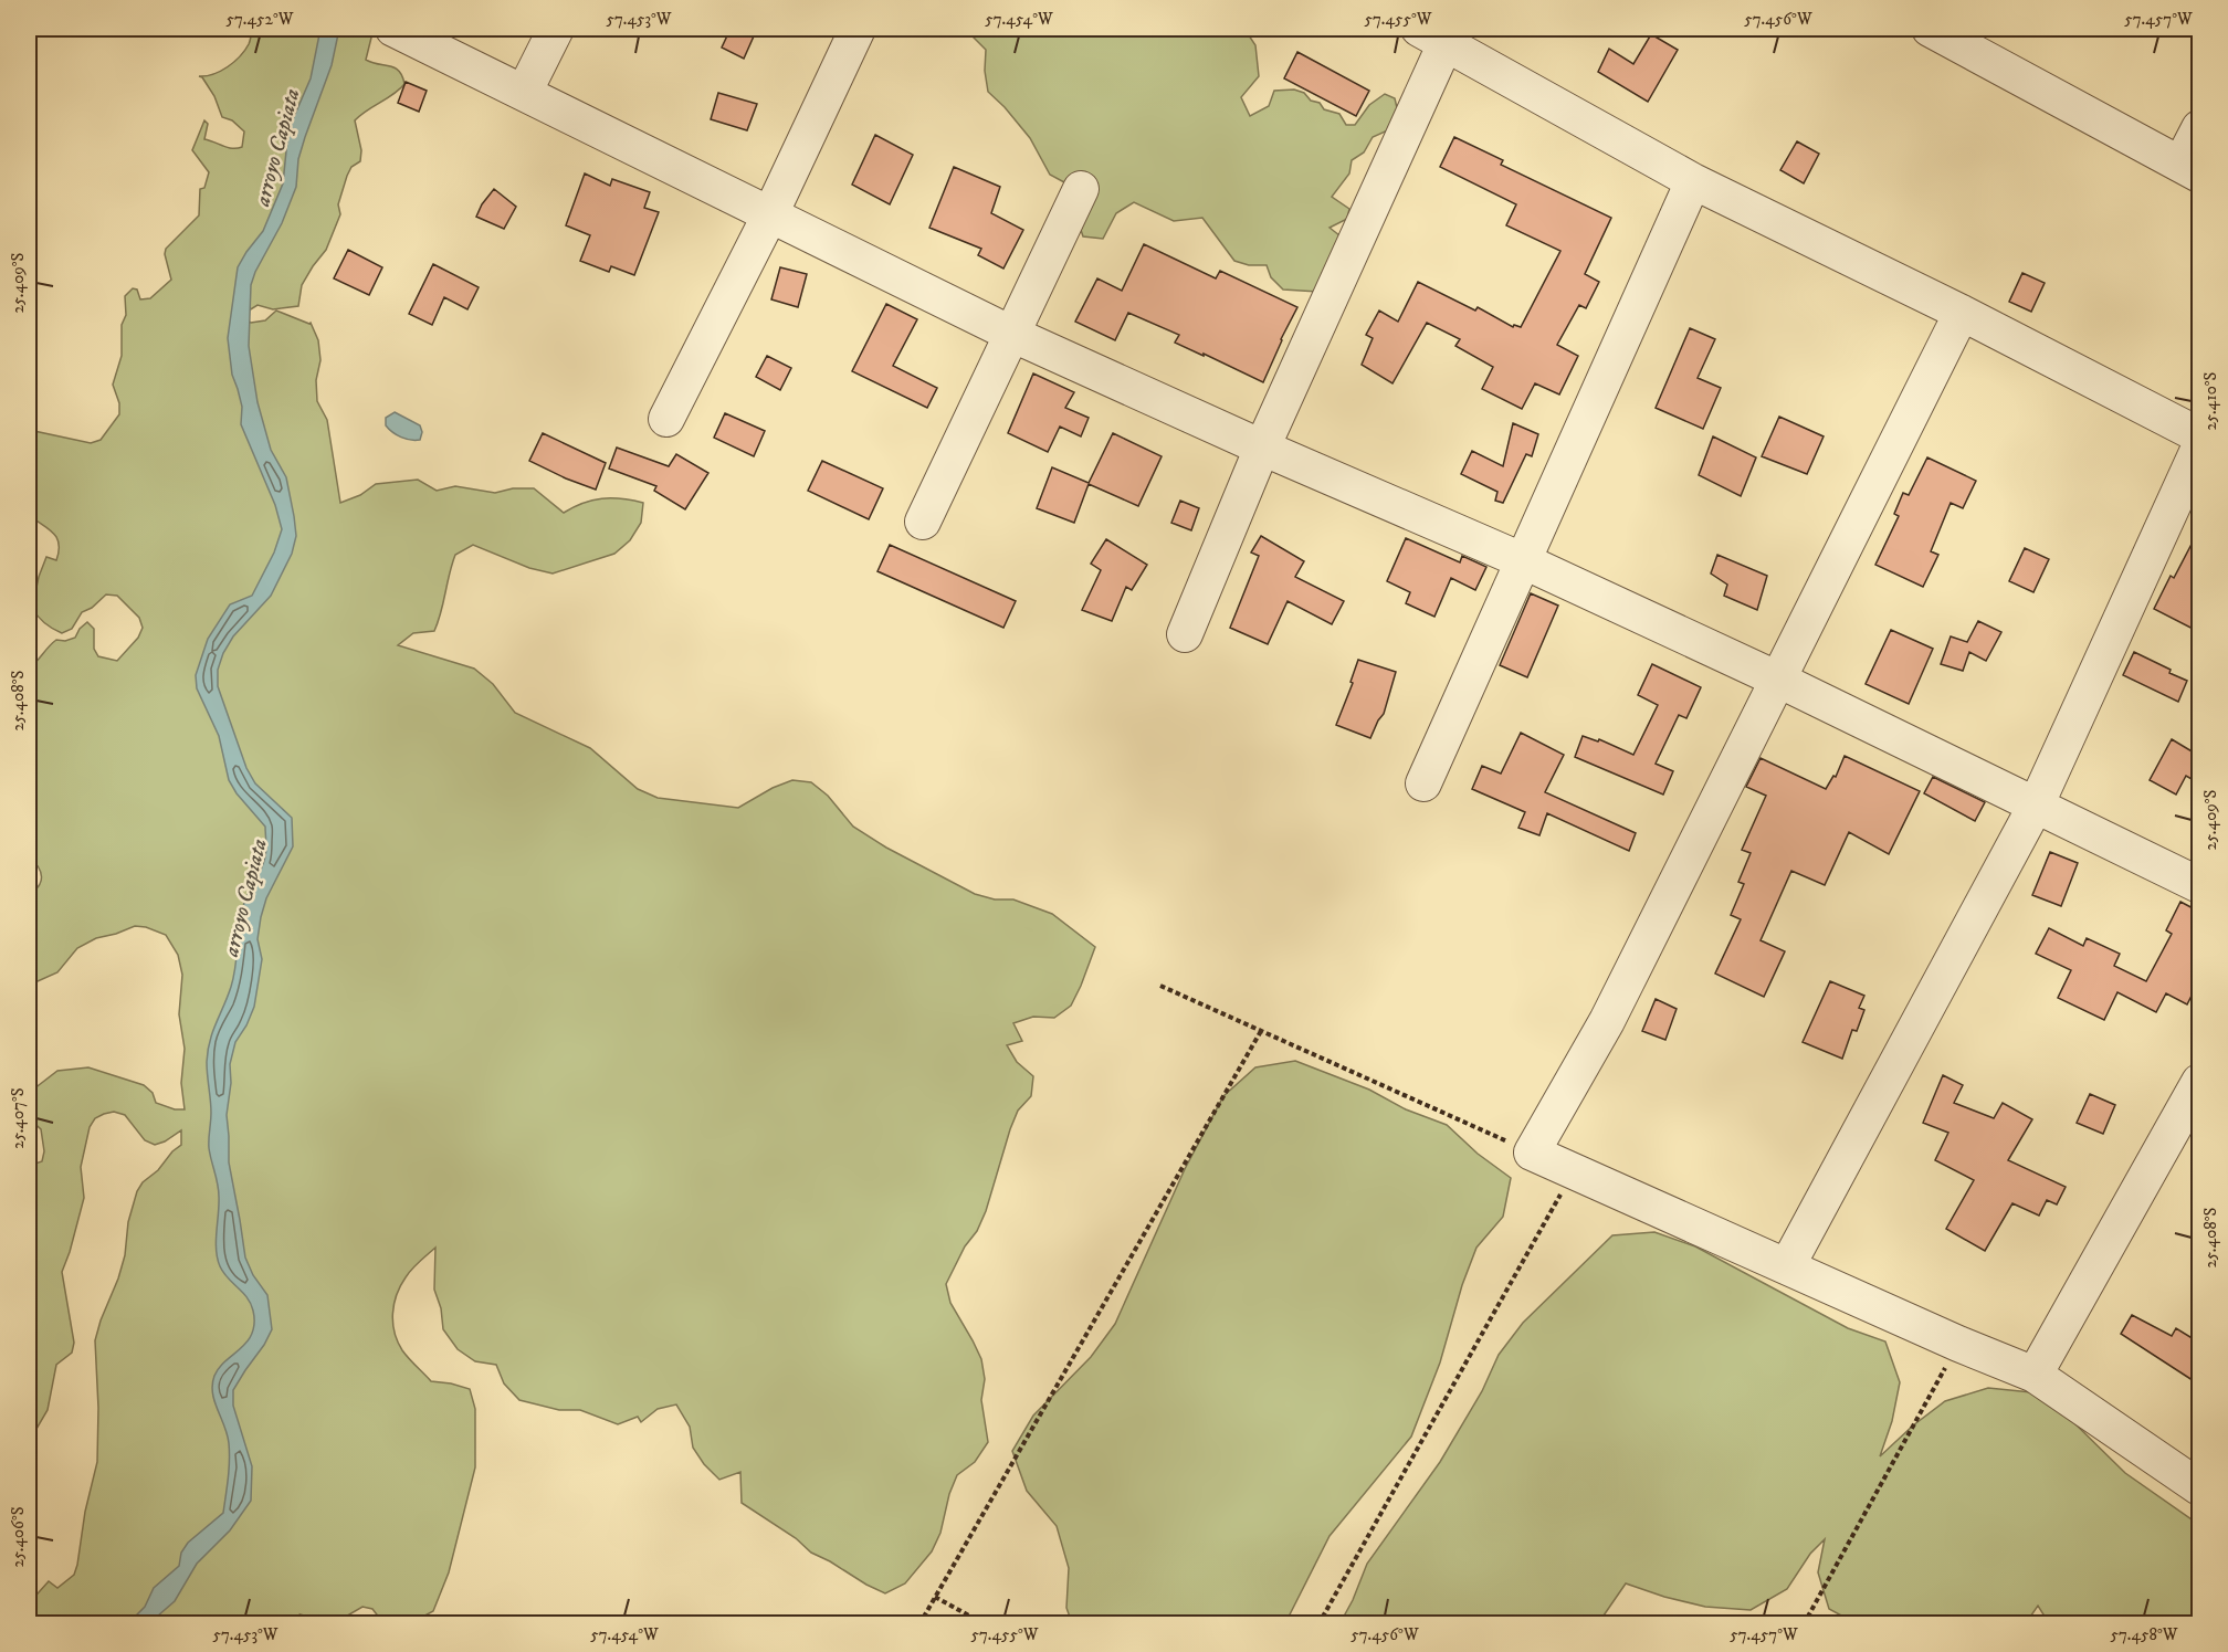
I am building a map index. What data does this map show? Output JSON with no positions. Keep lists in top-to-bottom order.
{
  "water": ["arroyo Capiata"],
  "coordinates": [
    "57.452°W",
    "57.453°W",
    "57.454°W",
    "57.455°W",
    "57.456°W",
    "57.457°W",
    "25.409°S",
    "25.410°S",
    "25.408°S",
    "25.407°S",
    "25.406°S",
    "57.458°W"
  ]
}
